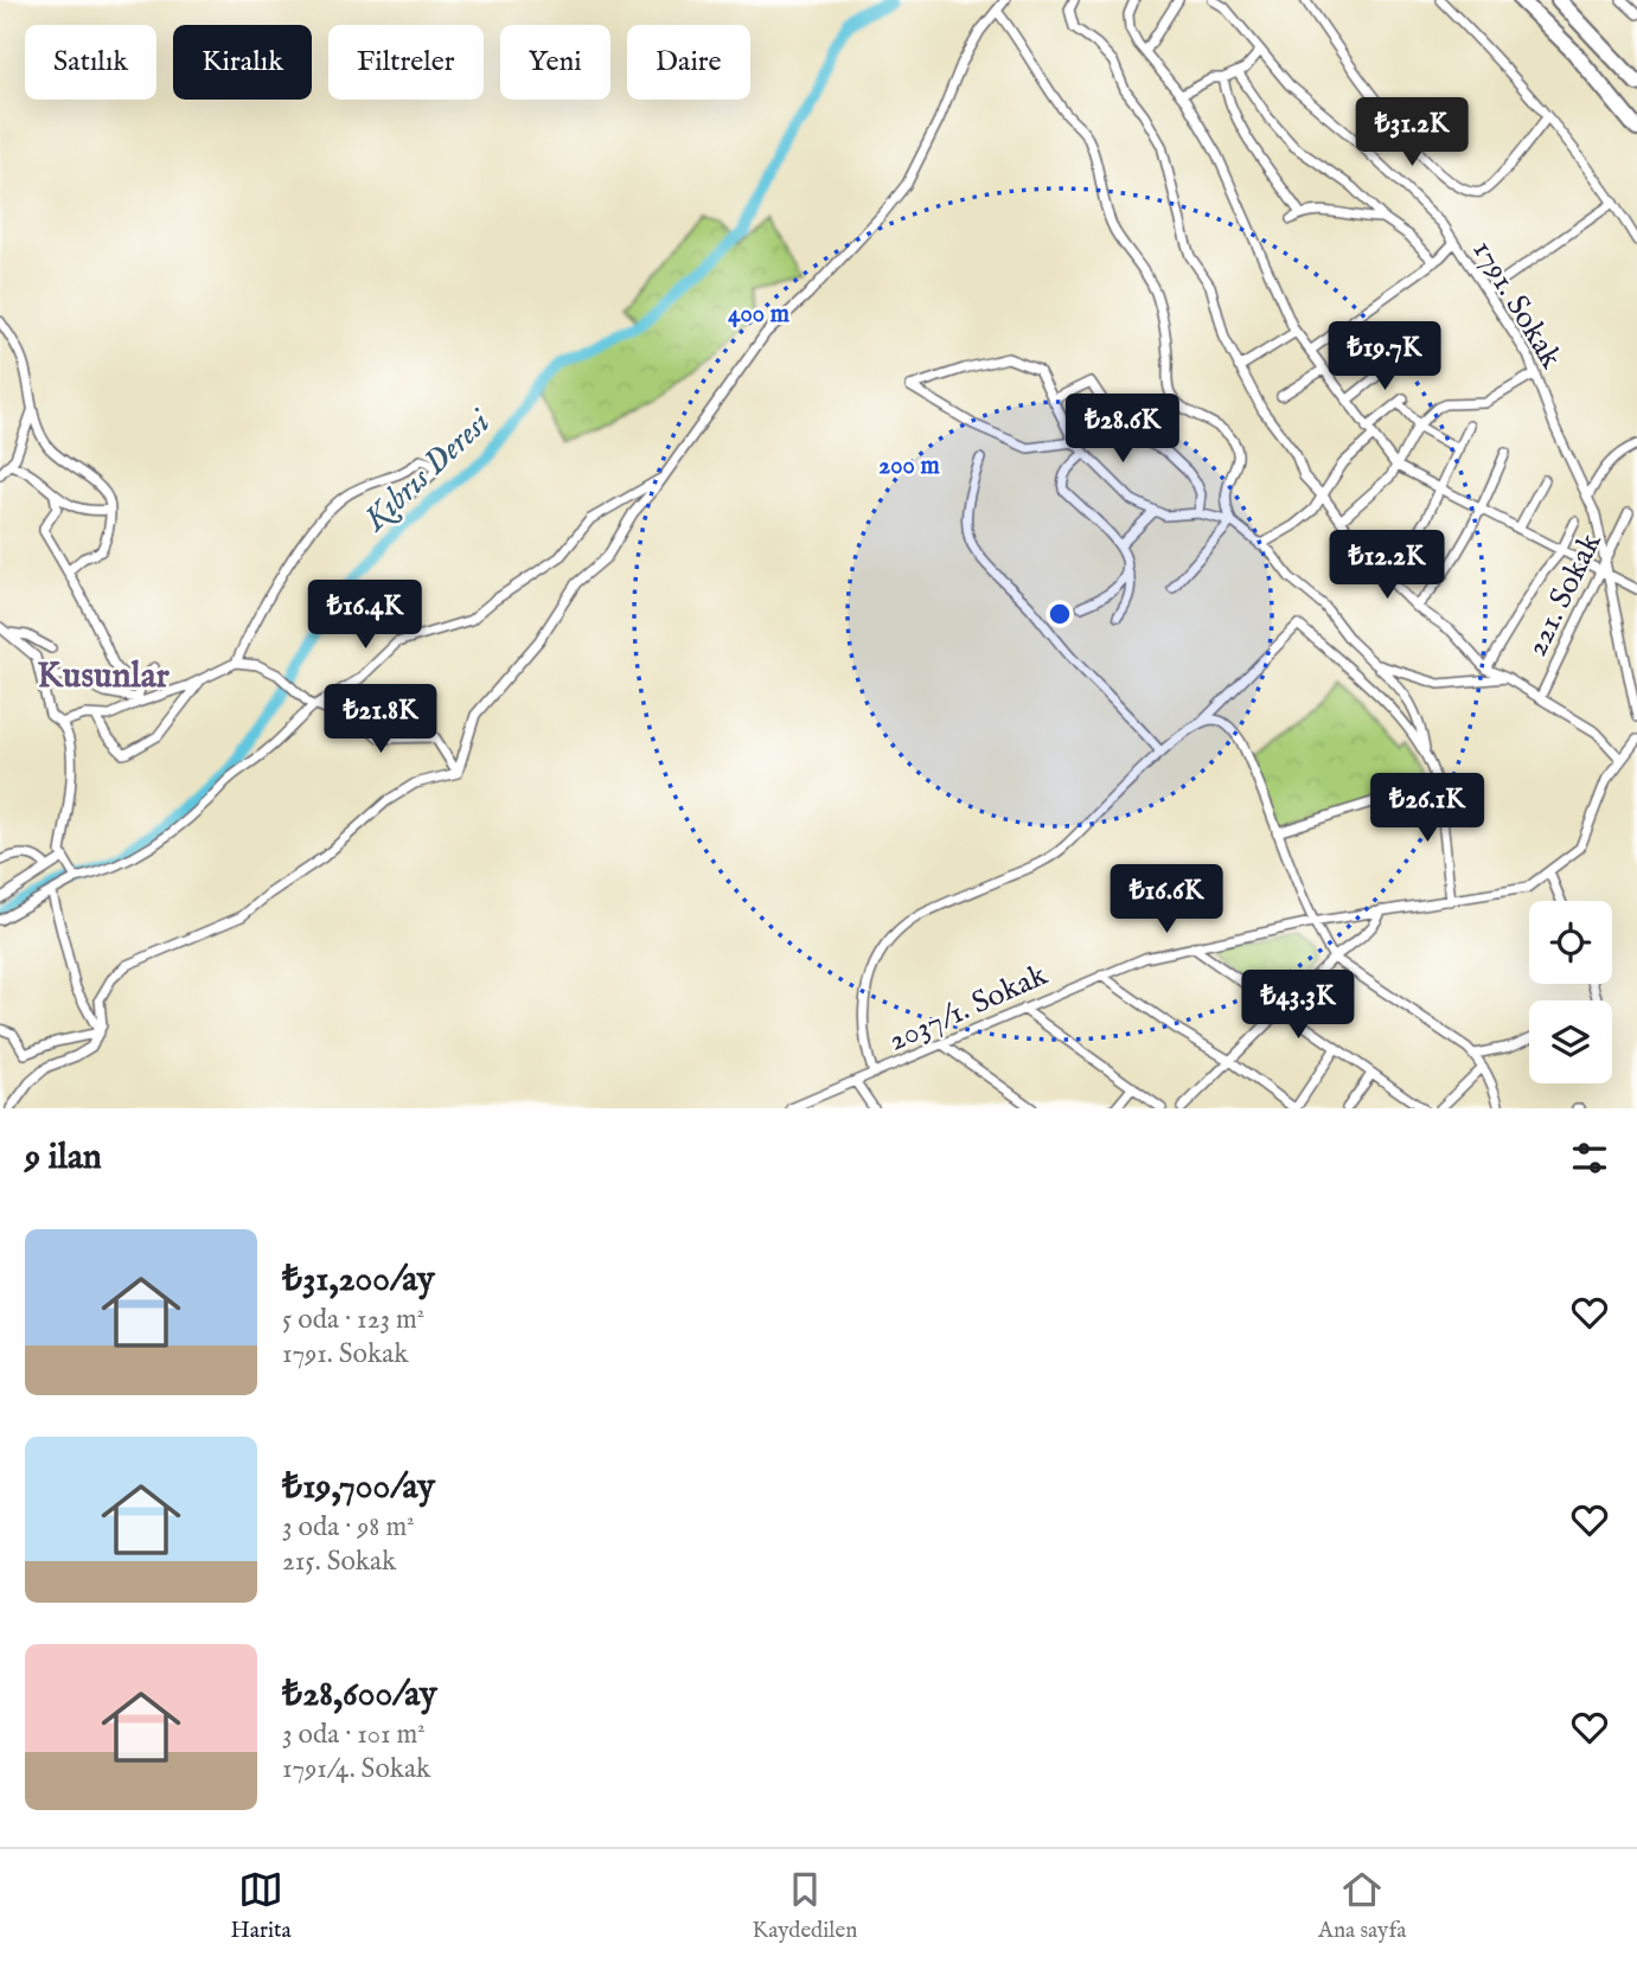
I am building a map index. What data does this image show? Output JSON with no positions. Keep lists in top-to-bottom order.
{
  "streets": {
    "street": ["1791. Sokak", "221. Sokak", "2037/1. Sokak"]
  },
  "crossings": [
    ["1791. Sokak", "221. Sokak"]
  ],
  "districts": ["Kusunlar"],
  "water": ["Kıbrıs Deresi"],
  "page": {
    "chip": [
      "Satılık",
      "Kiralık",
      "Filtreler",
      "Yeni",
      "Daire"
    ],
    "price": [
      "₺31.2K",
      "₺19.7K",
      "₺28.6K",
      "₺12.2K",
      "₺16.4K",
      "₺21.8K",
      "₺26.1K",
      "₺16.6K",
      "₺43.3K"
    ],
    "heading": "9 ilan",
    "list": [
      {
        "name": "₺31,200/ay",
        "note": "5 oda · 123 m² · 1791. Sokak"
      },
      {
        "name": "₺19,700/ay",
        "note": "3 oda · 98 m² · 215. Sokak"
      },
      {
        "name": "₺28,600/ay",
        "note": "3 oda · 101 m² · 1791/4. Sokak"
      }
    ],
    "tabs": ["Harita", "Kaydedilen", "Ana sayfa"]
  },
  "rings": ["400 m", "200 m"]
}
